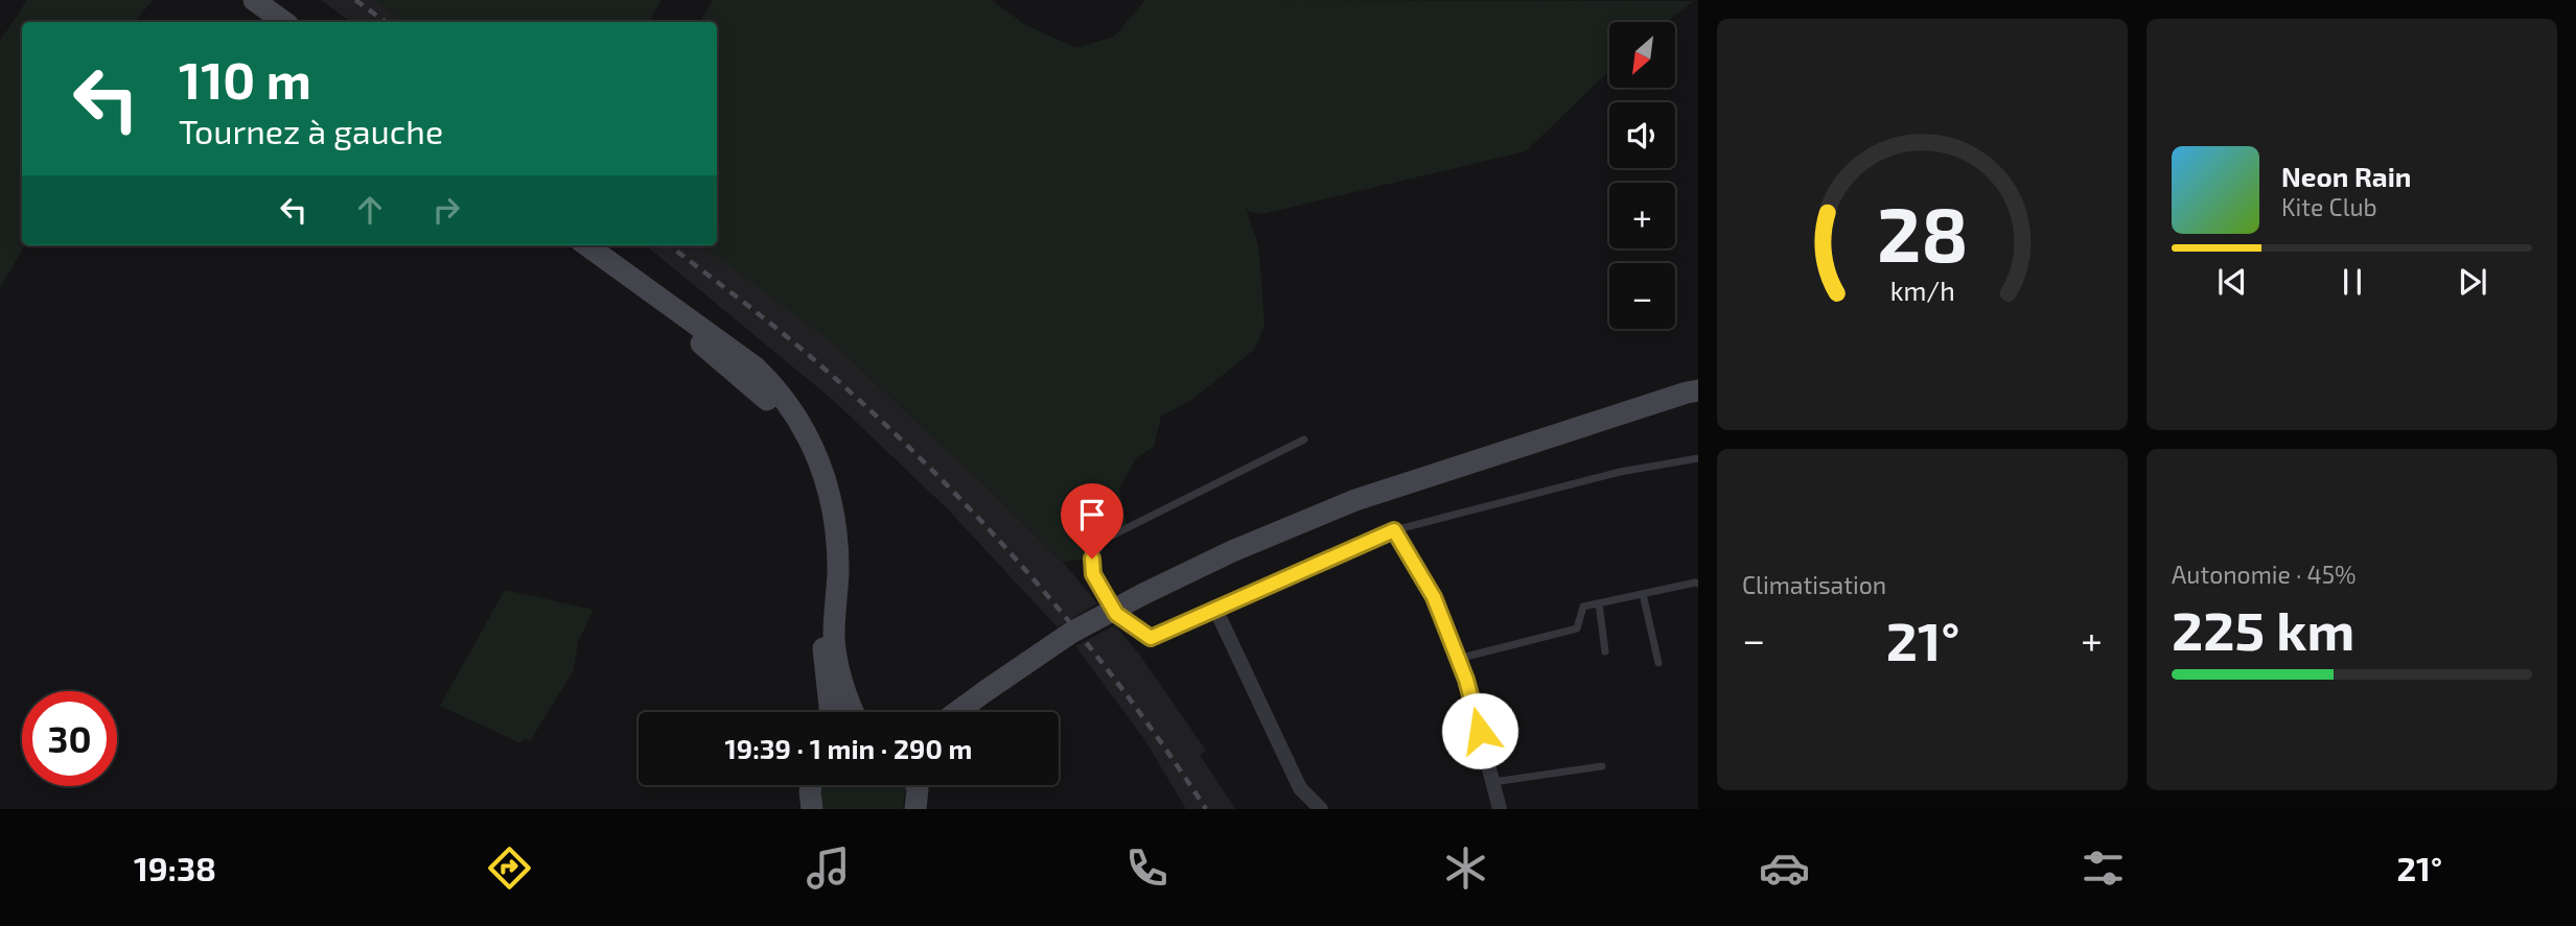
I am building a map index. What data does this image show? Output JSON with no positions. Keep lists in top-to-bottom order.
{
  "north": "bottom left",
  "page": {
    "map_buttons": ["+", "−"],
    "turn": ["110 m", "Tournez à gauche"],
    "song": ["Neon Rain", "Kite Club"],
    "tile": [
      "Climatisation",
      ["Autonomie · 45%", "225 km"]
    ],
    "heat": ["−", "21°", "+"],
    "limit": "30",
    "trip": "19:39 · 1 min · 290 m",
    "tabs": ["19:38", "21°"],
    "gauge": ["28", "km/h"]
  }
}
